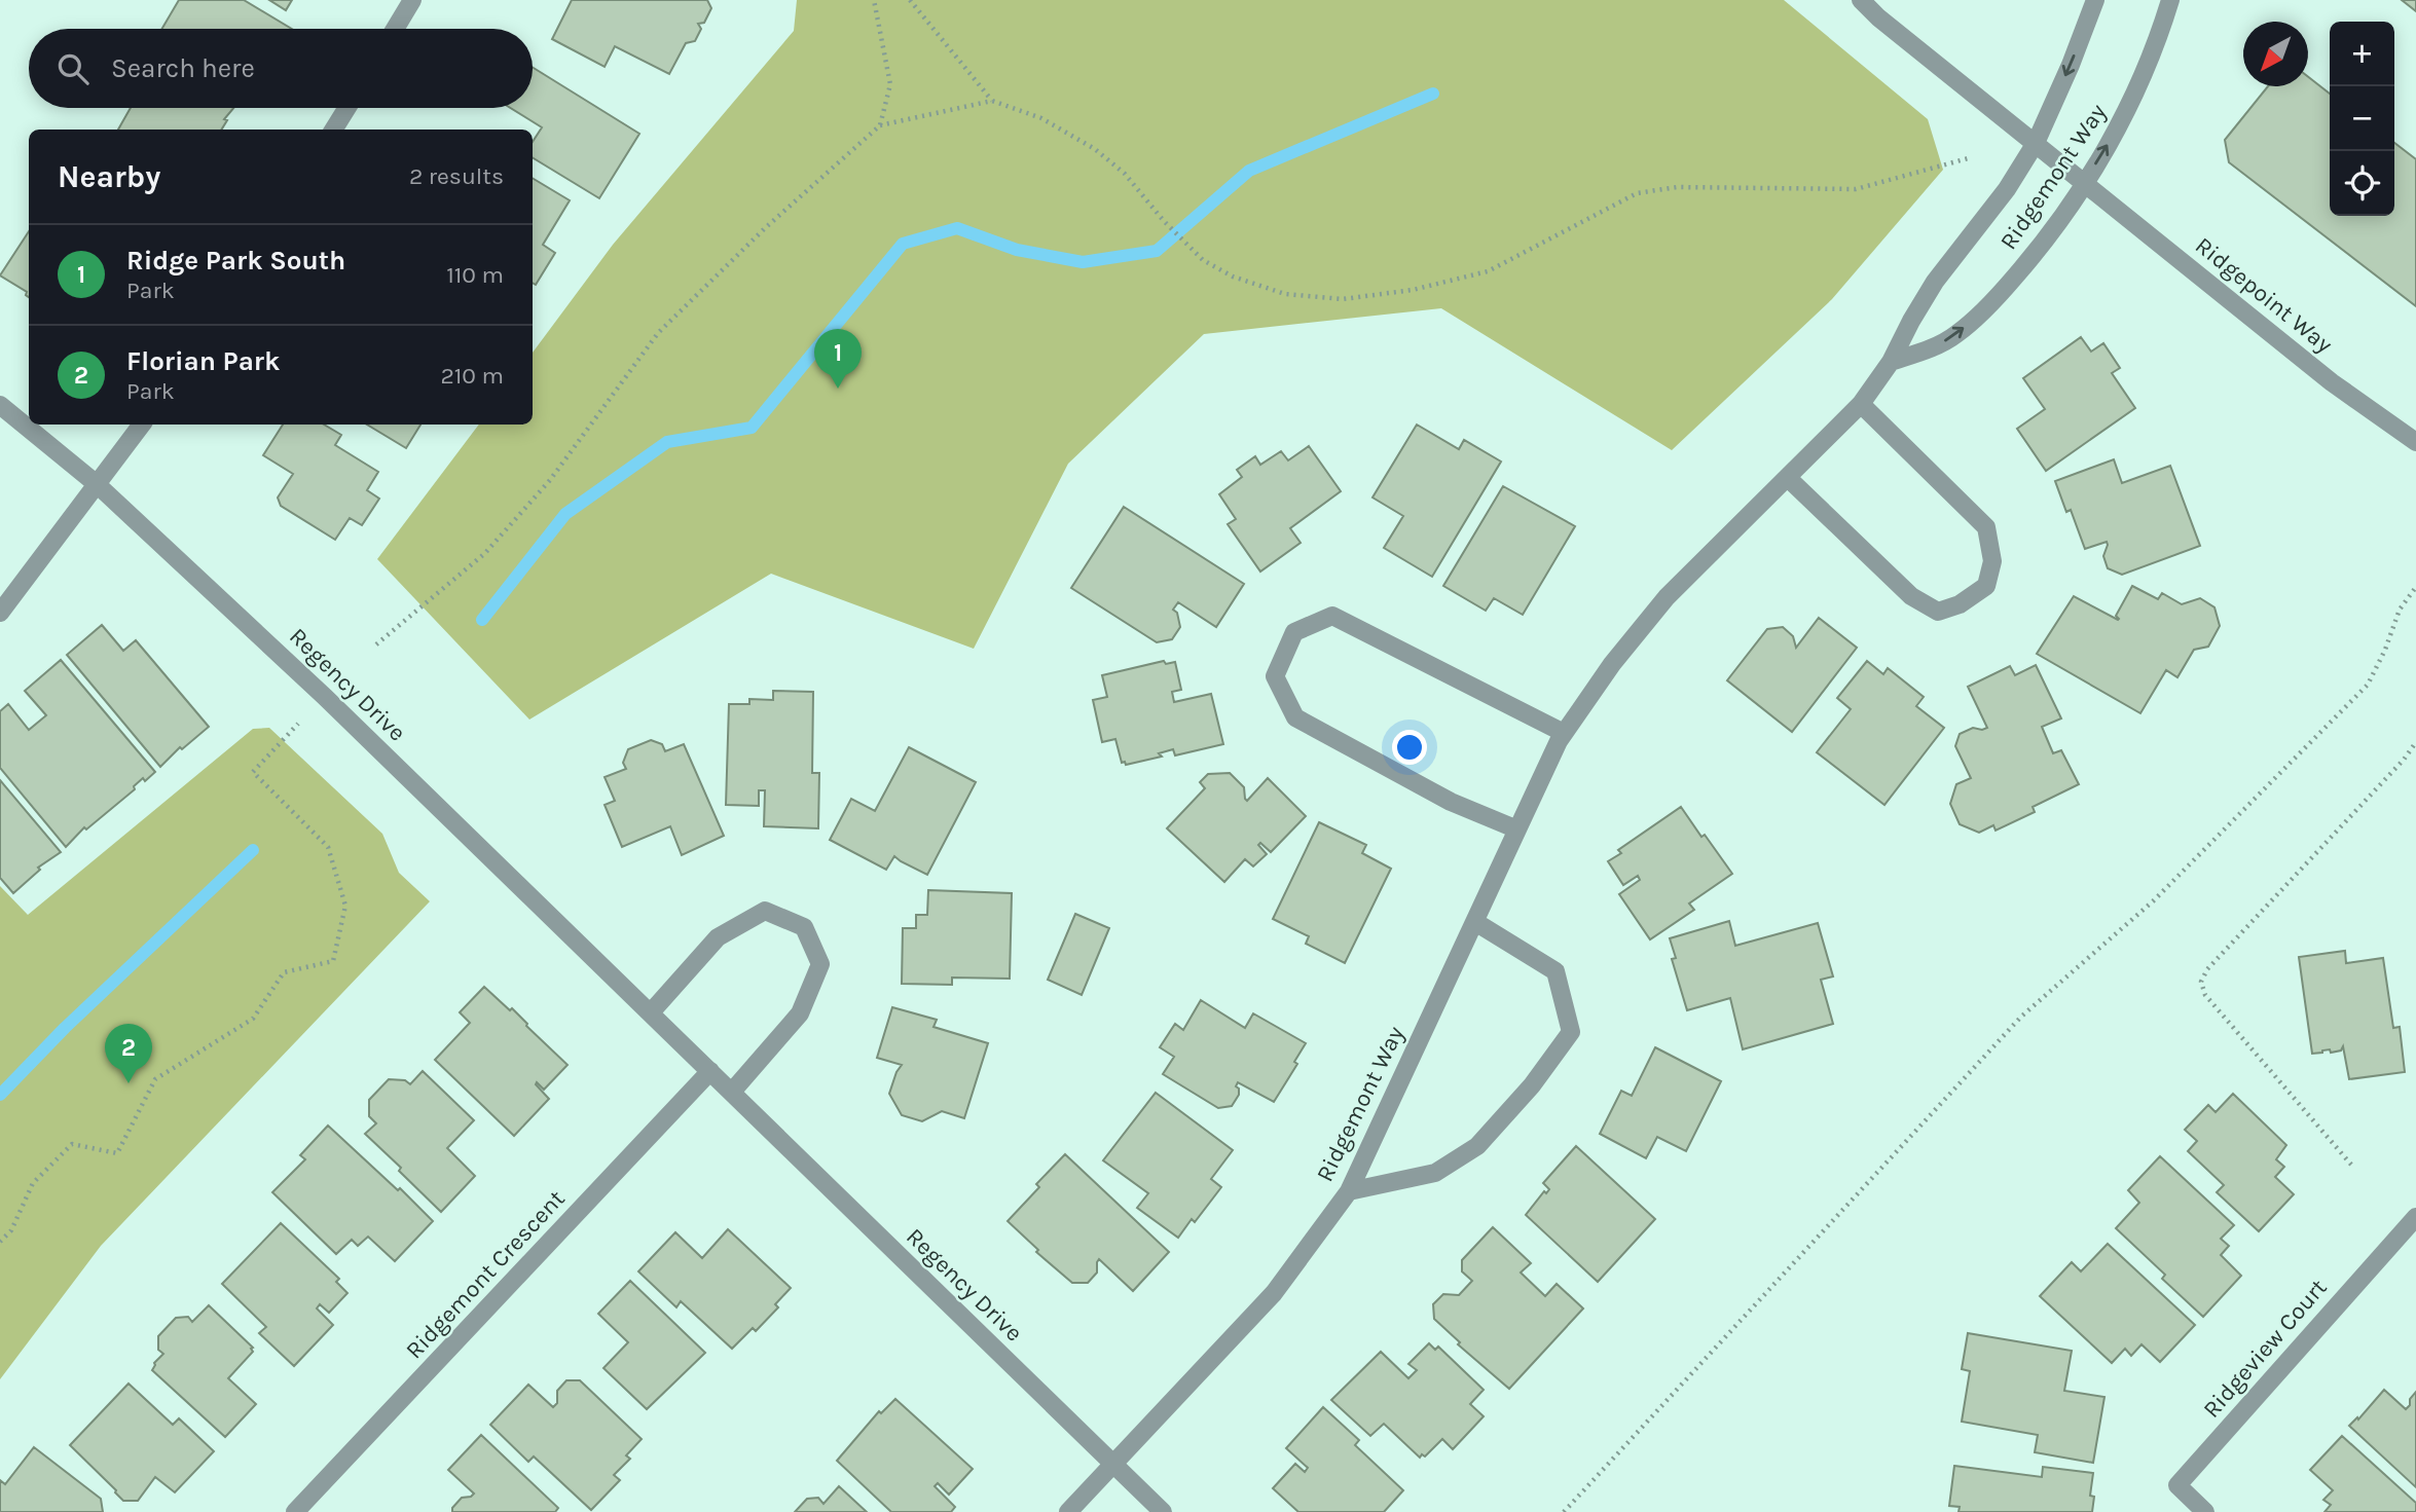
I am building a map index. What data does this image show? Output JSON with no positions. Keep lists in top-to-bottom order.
{
  "streets": {
    "street": [
      "Ridgemont Way",
      "Ridgepoint Way",
      "Regency Drive",
      "Ridgemont Crescent",
      "Ridgeview Court"
    ]
  },
  "crossings": [
    ["Ridgemont Way", "Ridgepoint Way"],
    ["Ridgemont Way", "Regency Drive"],
    ["Regency Drive", "Ridgemont Crescent"]
  ],
  "north": "bottom left",
  "page": {
    "map_buttons": ["+", "−"],
    "search": "Search here",
    "heading": ["Nearby", "2 results"],
    "list": [
      {
        "mark": "1",
        "name": "Ridge Park South",
        "note": "Park",
        "value": "110 m"
      },
      {
        "mark": "2",
        "name": "Florian Park",
        "note": "Park",
        "value": "210 m"
      }
    ],
    "pins": ["1", "2"]
  }
}
